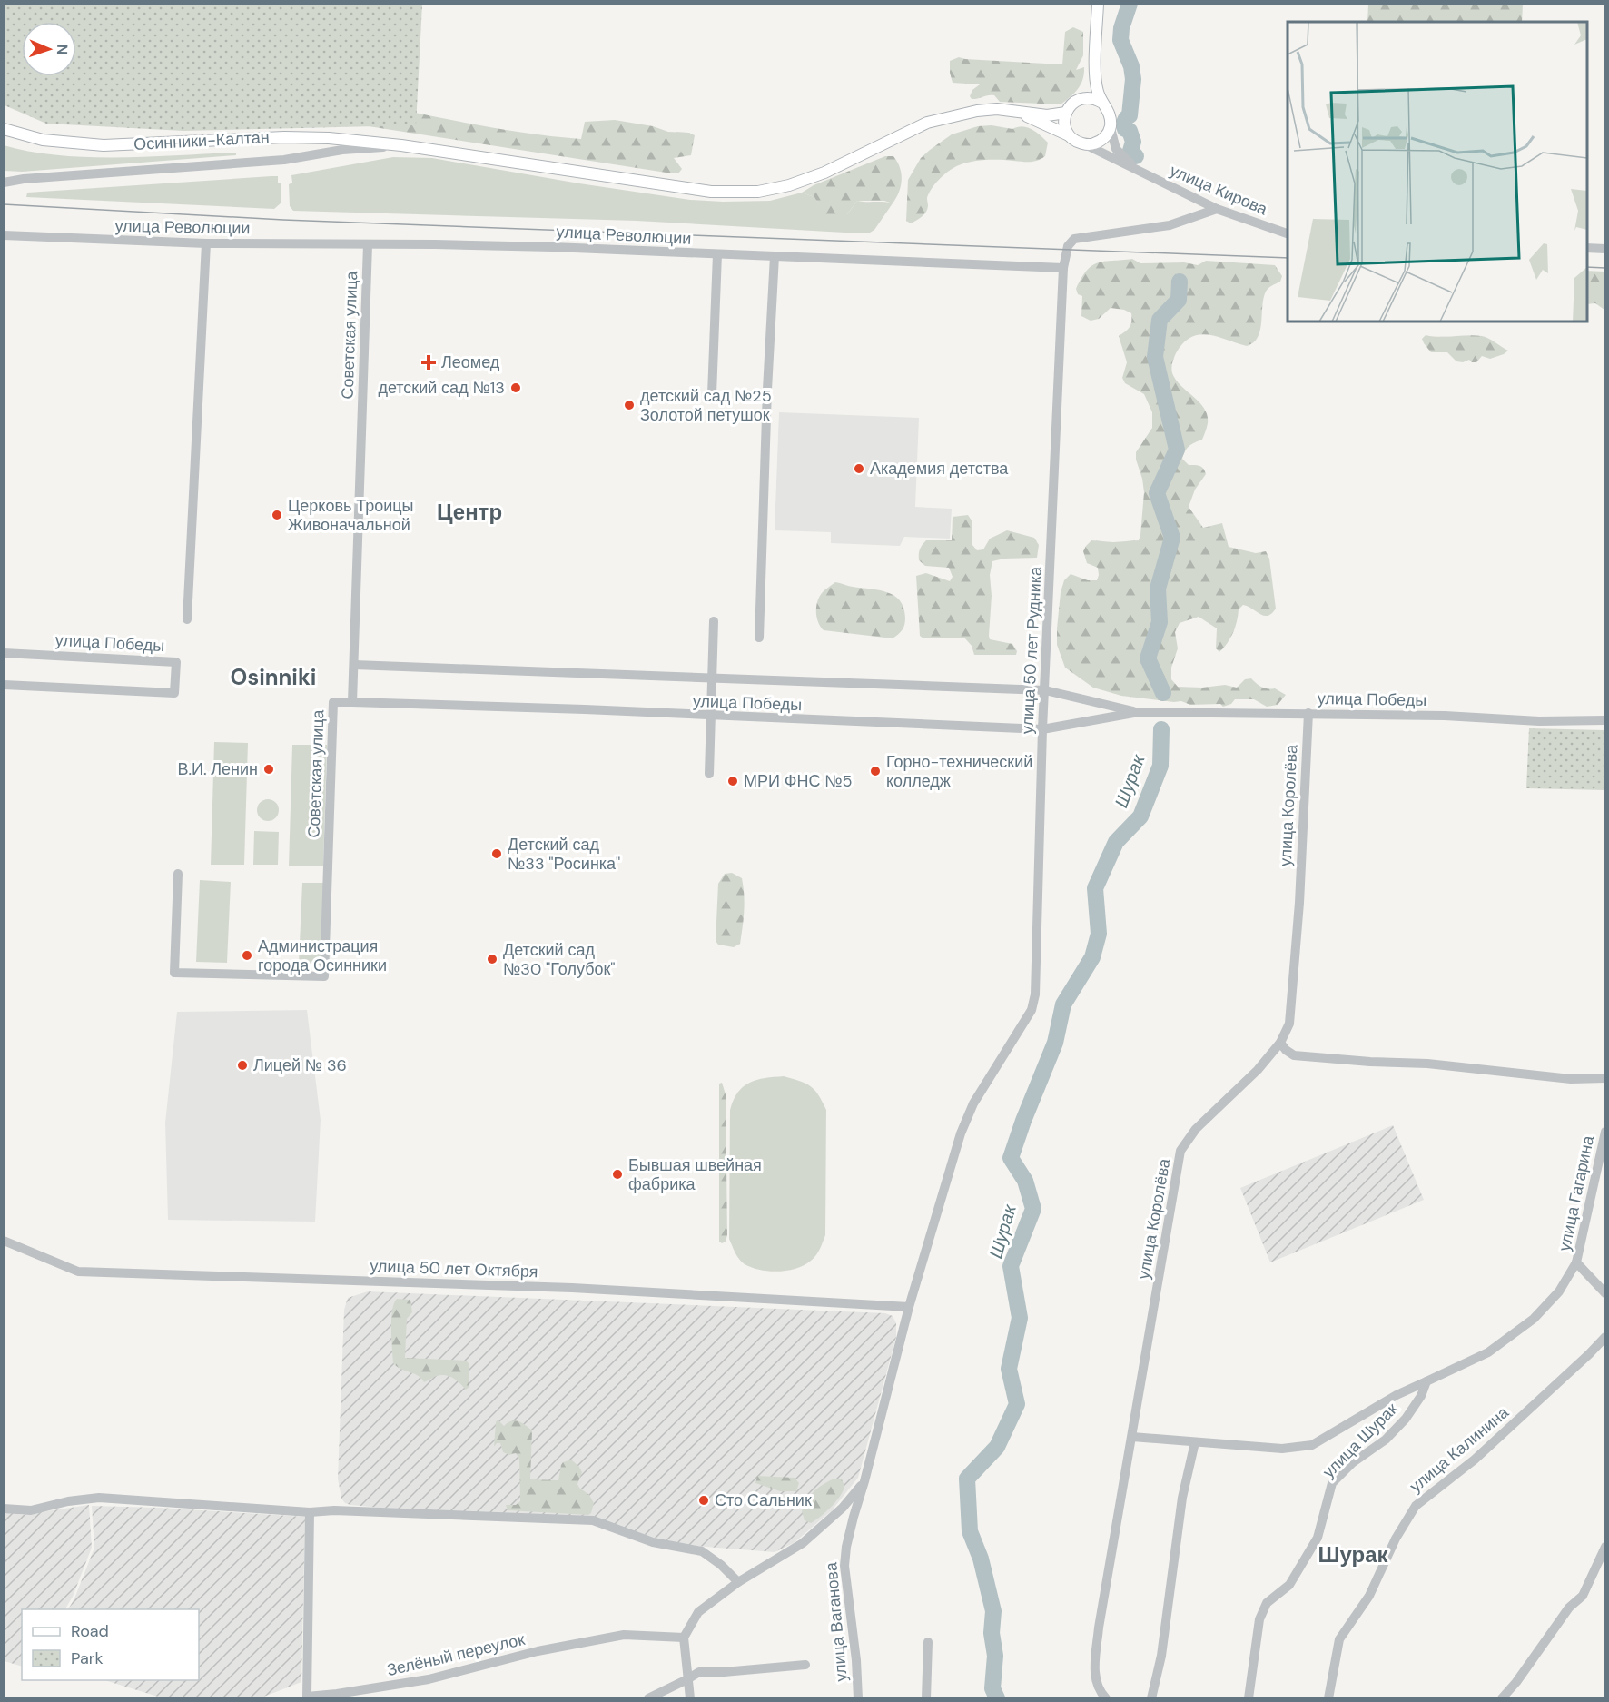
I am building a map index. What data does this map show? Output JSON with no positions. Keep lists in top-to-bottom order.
{
  "streets": {
    "main road": ["Осинники-Калтан"],
    "street": [
      "улица Кирова",
      "улица Революции",
      "Советская улица",
      "улица Победы",
      "улица 50 лет Рудника",
      "улица Королёва",
      "улица Гагарина",
      "улица 50 лет Октября",
      "улица Шурак",
      "улица Калинина",
      "улица Ваганова",
      "Зелёный переулок"
    ]
  },
  "crossings": [
    ["Осинники-Калтан", "улица Кирова"],
    ["улица Революции", "Советская улица"],
    ["улица Революции", "улица 50 лет Рудника"],
    ["Советская улица", "улица Победы"],
    ["улица Победы", "улица 50 лет Рудника"],
    ["улица Победы", "улица Королёва"],
    ["улица 50 лет Рудника", "улица 50 лет Октября"],
    ["улица 50 лет Рудника", "улица Ваганова"],
    ["улица Королёва", "улица Шурак"],
    ["улица Гагарина", "улица Шурак"],
    ["улица 50 лет Октября", "улица Ваганова"]
  ],
  "districts": ["Центр", "Osinniki", "Шурак"],
  "water": ["Шурак"],
  "places": {
    "health": ["Леомед"],
    "other": [
      "детский сад №13",
      "детский сад №25 Золотой петушок",
      "Академия детства",
      "Церковь Троицы Живоначальной",
      "В.И. Ленин",
      "Горно-технический колледж",
      "МРИ ФНС №5",
      "Детский сад №33 \"Росинка\"",
      "Администрация города Осинники",
      "Детский сад №30 \"Голубок\"",
      "Лицей № 36",
      "Бывшая швейная фабрика",
      "Сто Сальник"
    ]
  },
  "legend": ["Road", "Park"],
  "north": "right"
}
